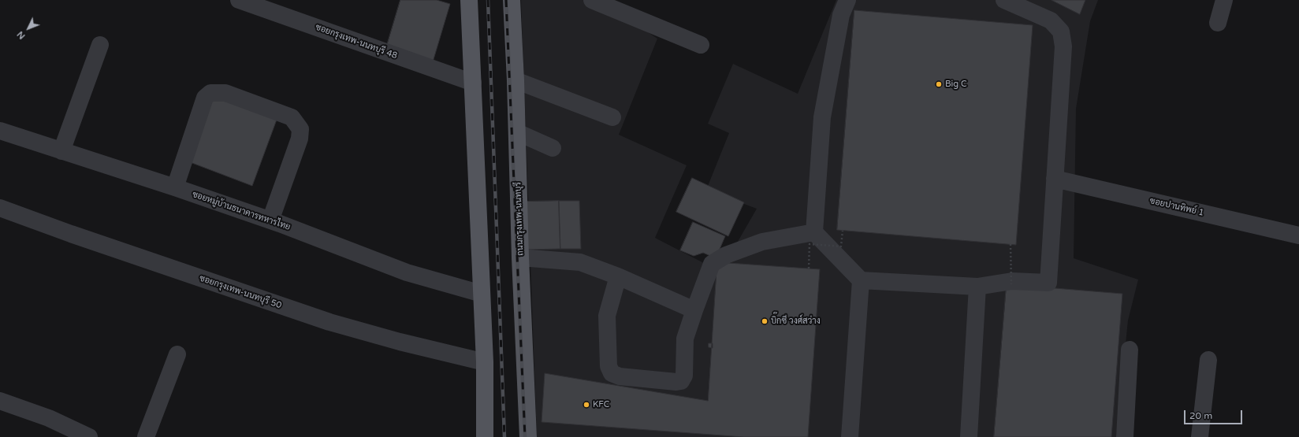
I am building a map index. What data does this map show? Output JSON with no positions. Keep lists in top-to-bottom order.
{
  "streets": {
    "main road": ["ถนนกรุงเทพ-นนทบุรี"],
    "street": [
      "ซอยกรุงเทพ-นนทบุรี 48",
      "ซอยปานทิพย์ 1",
      "ซอยหมู่บ้านธนาคารทหารไทย",
      "ซอยกรุงเทพ-นนทบุรี 50"
    ]
  },
  "places": ["Big C", "บิ๊กซี วงศ์สว่าง", "KFC"],
  "scale_bar": "20 m",
  "north": "bottom left"
}
